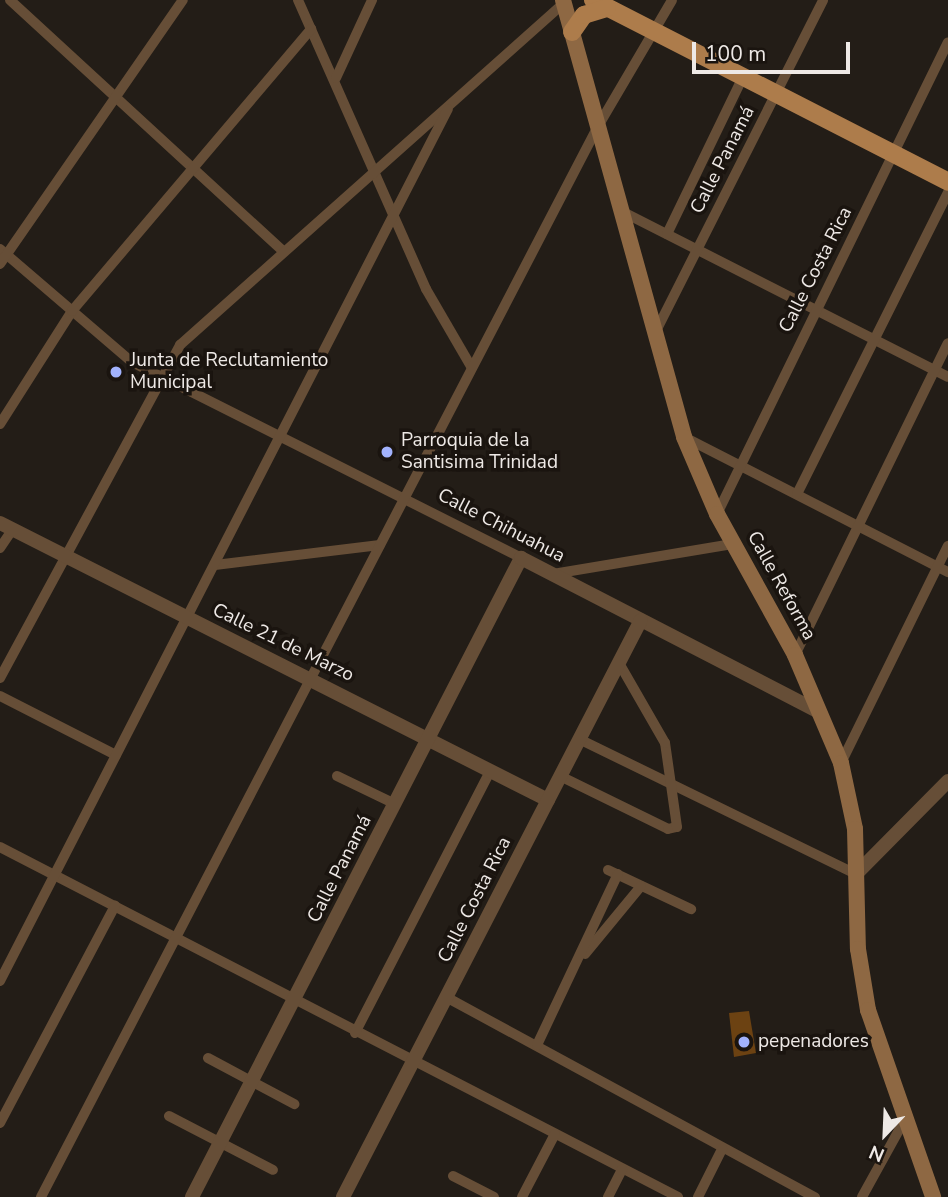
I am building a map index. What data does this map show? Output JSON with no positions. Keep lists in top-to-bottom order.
{
  "streets": {
    "main road": ["Calle Reforma"],
    "street": [
      "Calle Panamá",
      "Calle Costa Rica",
      "Calle Chihuahua",
      "Calle 21 de Marzo"
    ]
  },
  "crossings": [
    ["Calle Panamá", "Calle Chihuahua"],
    ["Calle Panamá", "Calle Reforma"],
    ["Calle Panamá", "Calle 21 de Marzo"],
    ["Calle Costa Rica", "Calle Chihuahua"],
    ["Calle Costa Rica", "Calle Reforma"],
    ["Calle Costa Rica", "Calle 21 de Marzo"],
    ["Calle Chihuahua", "Calle Reforma"]
  ],
  "places": ["Junta de Reclutamiento Municipal", "Parroquia de la Santisima Trinidad", "pepenadores"],
  "scale_bar": "100 m",
  "north": "bottom left"
}
